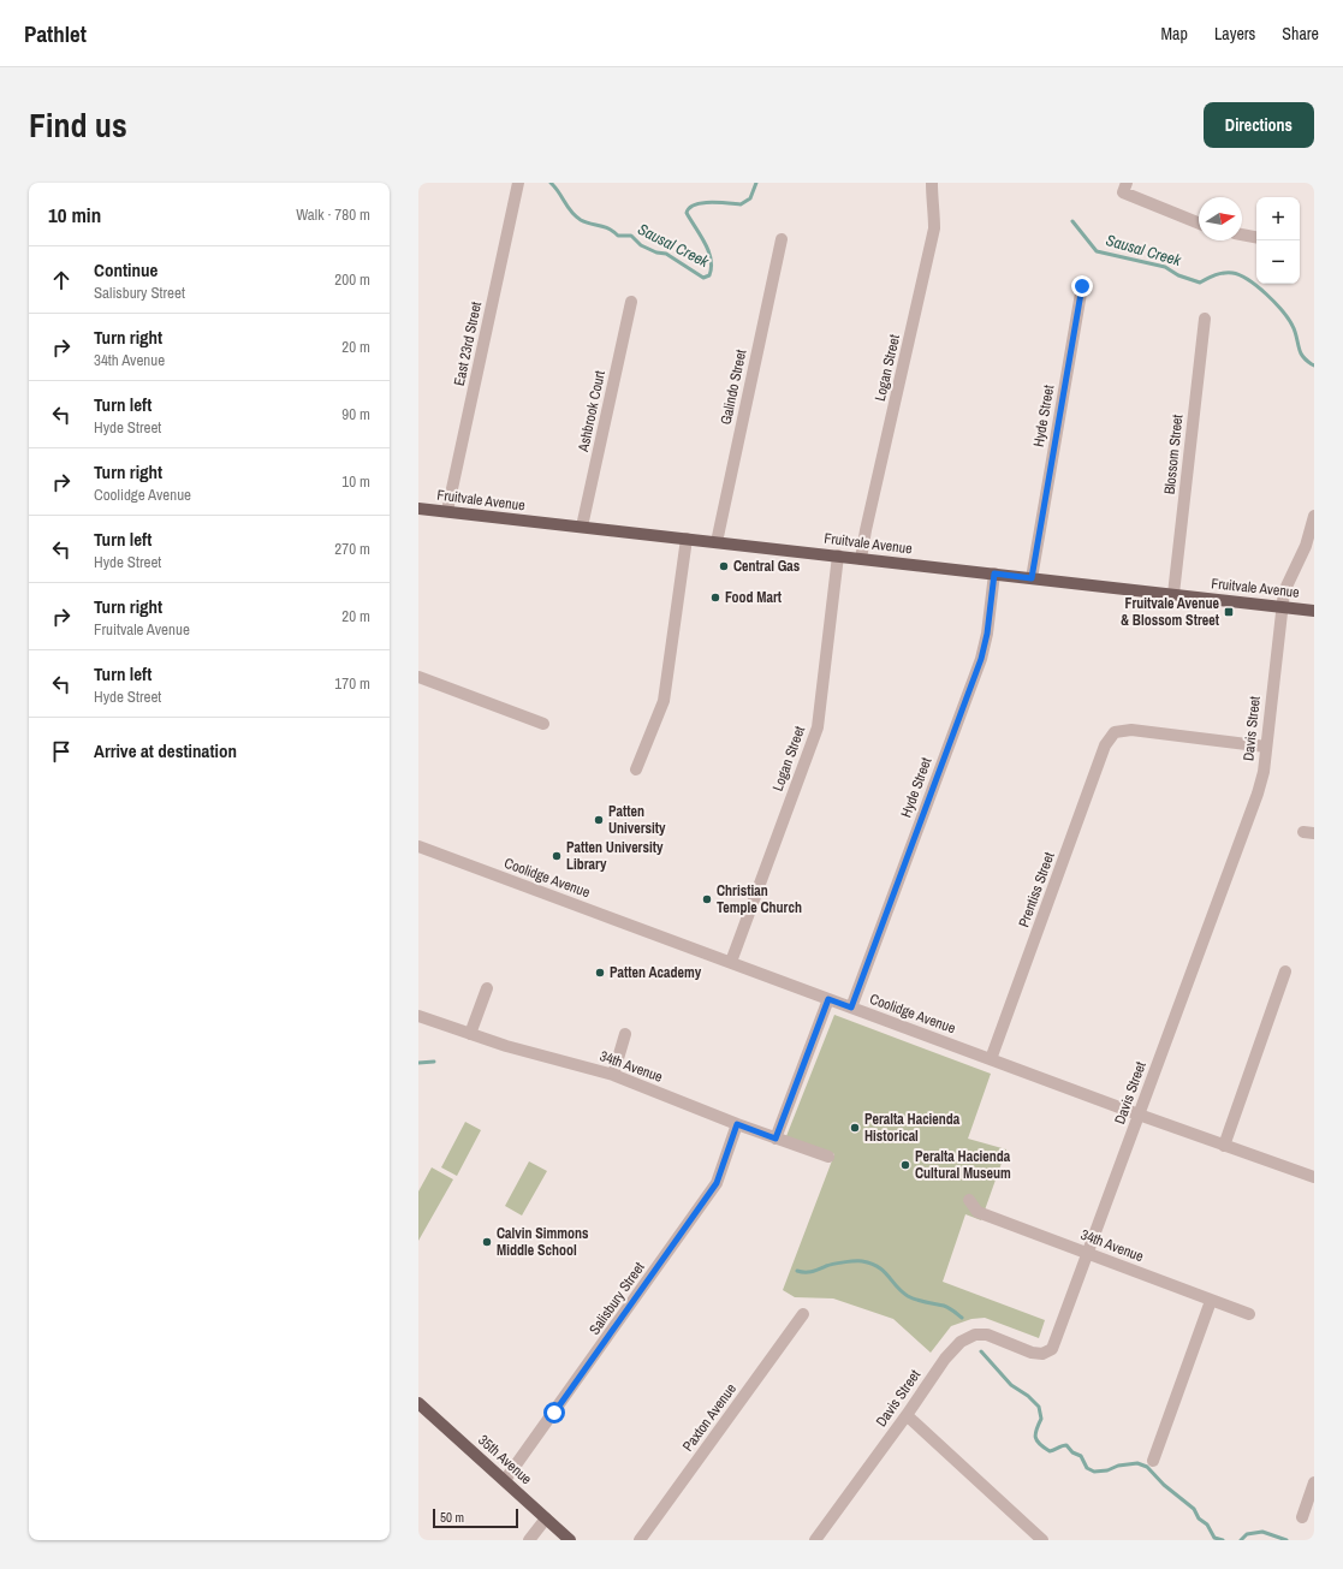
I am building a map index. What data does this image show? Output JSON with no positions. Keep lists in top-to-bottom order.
{
  "streets": {
    "main road": ["Fruitvale Avenue", "35th Avenue"],
    "street": [
      "East 23rd Street",
      "Logan Street",
      "Galindo Street",
      "Ashbrook Court",
      "Hyde Street",
      "Blossom Street",
      "Davis Street",
      "Coolidge Avenue",
      "Prentiss Street",
      "34th Avenue",
      "Salisbury Street",
      "Paxton Avenue"
    ]
  },
  "crossings": [
    ["East 23rd Street", "Fruitvale Avenue"],
    ["Logan Street", "Fruitvale Avenue"],
    ["Logan Street", "Coolidge Avenue"],
    ["Galindo Street", "Fruitvale Avenue"],
    ["Ashbrook Court", "Fruitvale Avenue"],
    ["Hyde Street", "Fruitvale Avenue"],
    ["Hyde Street", "Coolidge Avenue"],
    ["Blossom Street", "Fruitvale Avenue"],
    ["Fruitvale Avenue", "Davis Street"],
    ["Davis Street", "Coolidge Avenue"],
    ["Davis Street", "Prentiss Street"],
    ["Davis Street", "34th Avenue"],
    ["Coolidge Avenue", "Prentiss Street"],
    ["34th Avenue", "Salisbury Street"],
    ["Salisbury Street", "35th Avenue"]
  ],
  "water": ["Sausal Creek"],
  "places": {
    "other": [
      "Central Gas",
      "Food Mart",
      "Patten University",
      "Patten University Library",
      "Christian Temple Church",
      "Patten Academy",
      "Peralta Hacienda Historical",
      "Peralta Hacienda Cultural Museum",
      "Calvin Simmons Middle School"
    ],
    "transit": ["Fruitvale Avenue & Blossom Street"]
  },
  "scale_bar": "50 m",
  "north": "right",
  "page": {
    "header": "Pathlet",
    "nav": ["Map", "Layers", "Share"],
    "title": "Find us",
    "buttons": "Directions",
    "heading": ["10 min", "Walk · 780 m"],
    "map_buttons": ["+", "−"],
    "list": [
      ["Continue", "Salisbury Street", "200 m"],
      ["Turn right", "34th Avenue", "20 m"],
      ["Turn left", "Hyde Street", "90 m"],
      ["Turn right", "Coolidge Avenue", "10 m"],
      ["Turn left", "Hyde Street", "270 m"],
      ["Turn right", "Fruitvale Avenue", "20 m"],
      ["Turn left", "Hyde Street", "170 m"],
      "Arrive at destination"
    ],
    "scale": "50 m"
  }
}
